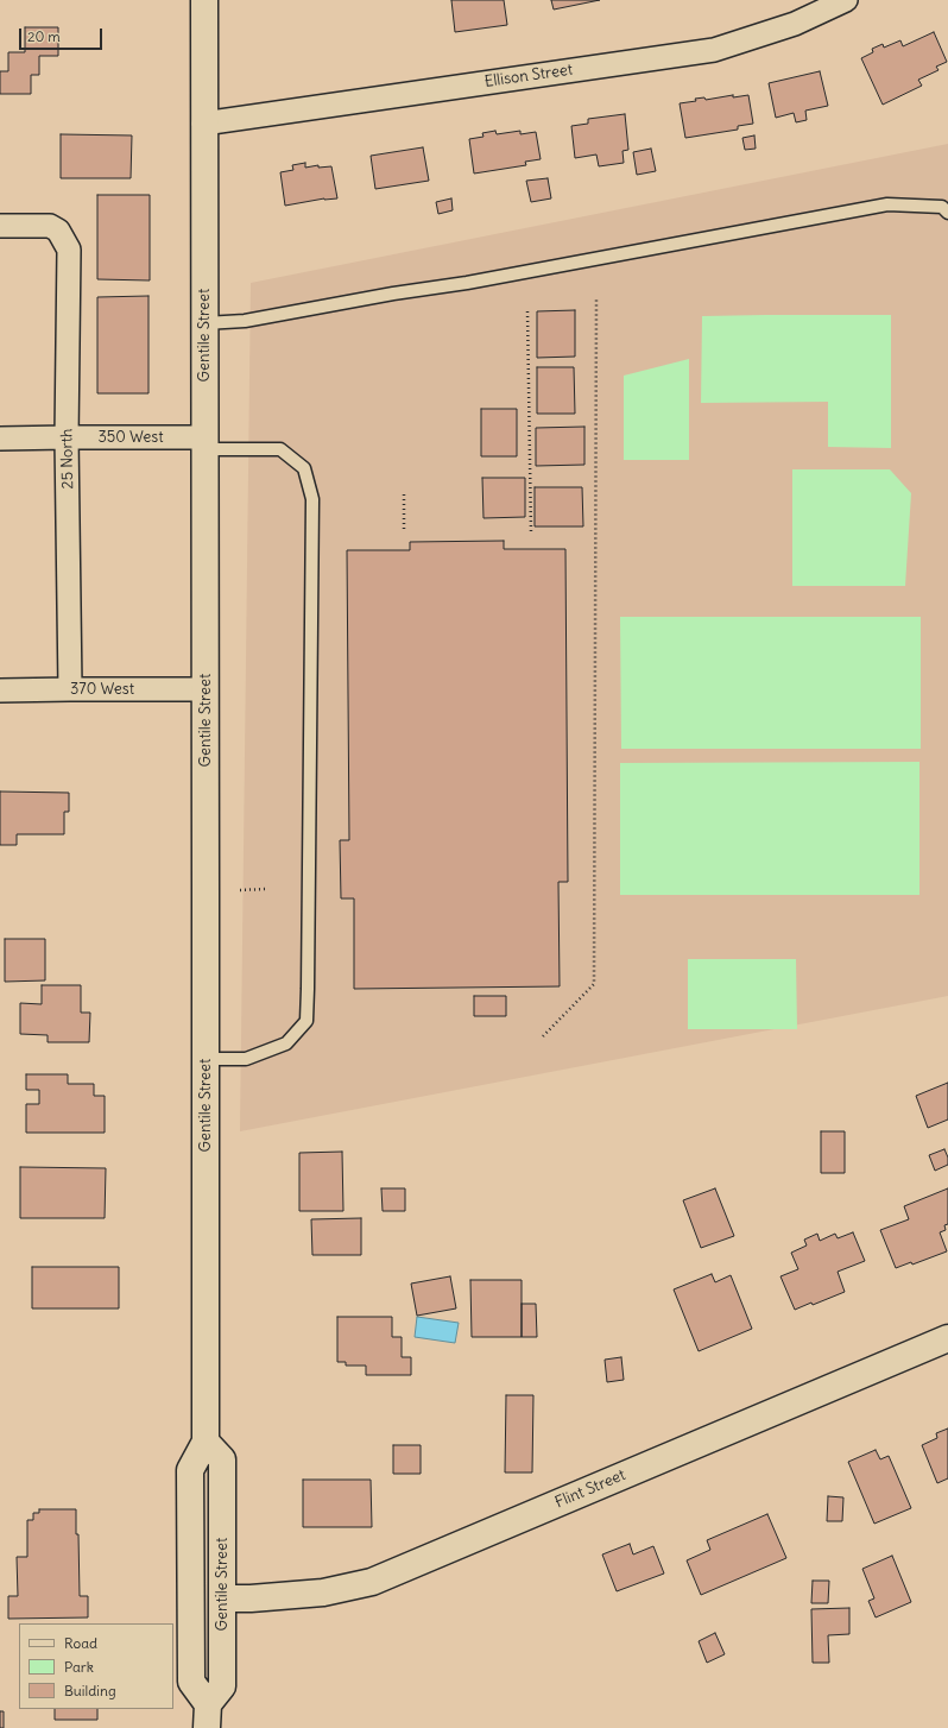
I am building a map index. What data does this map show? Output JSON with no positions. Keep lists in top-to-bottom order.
{
  "streets": {
    "main road": ["Gentile Street", "Flint Street"],
    "street": [
      "Ellison Street",
      "350 West",
      "25 North",
      "370 West"
    ]
  },
  "crossings": [
    ["Ellison Street", "Gentile Street"],
    ["Gentile Street", "350 West"],
    ["Gentile Street", "370 West"],
    ["Gentile Street", "Flint Street"],
    ["350 West", "25 North"],
    ["25 North", "370 West"]
  ],
  "legend": ["Road", "Park", "Building"],
  "scale_bar": "20 m"
}
